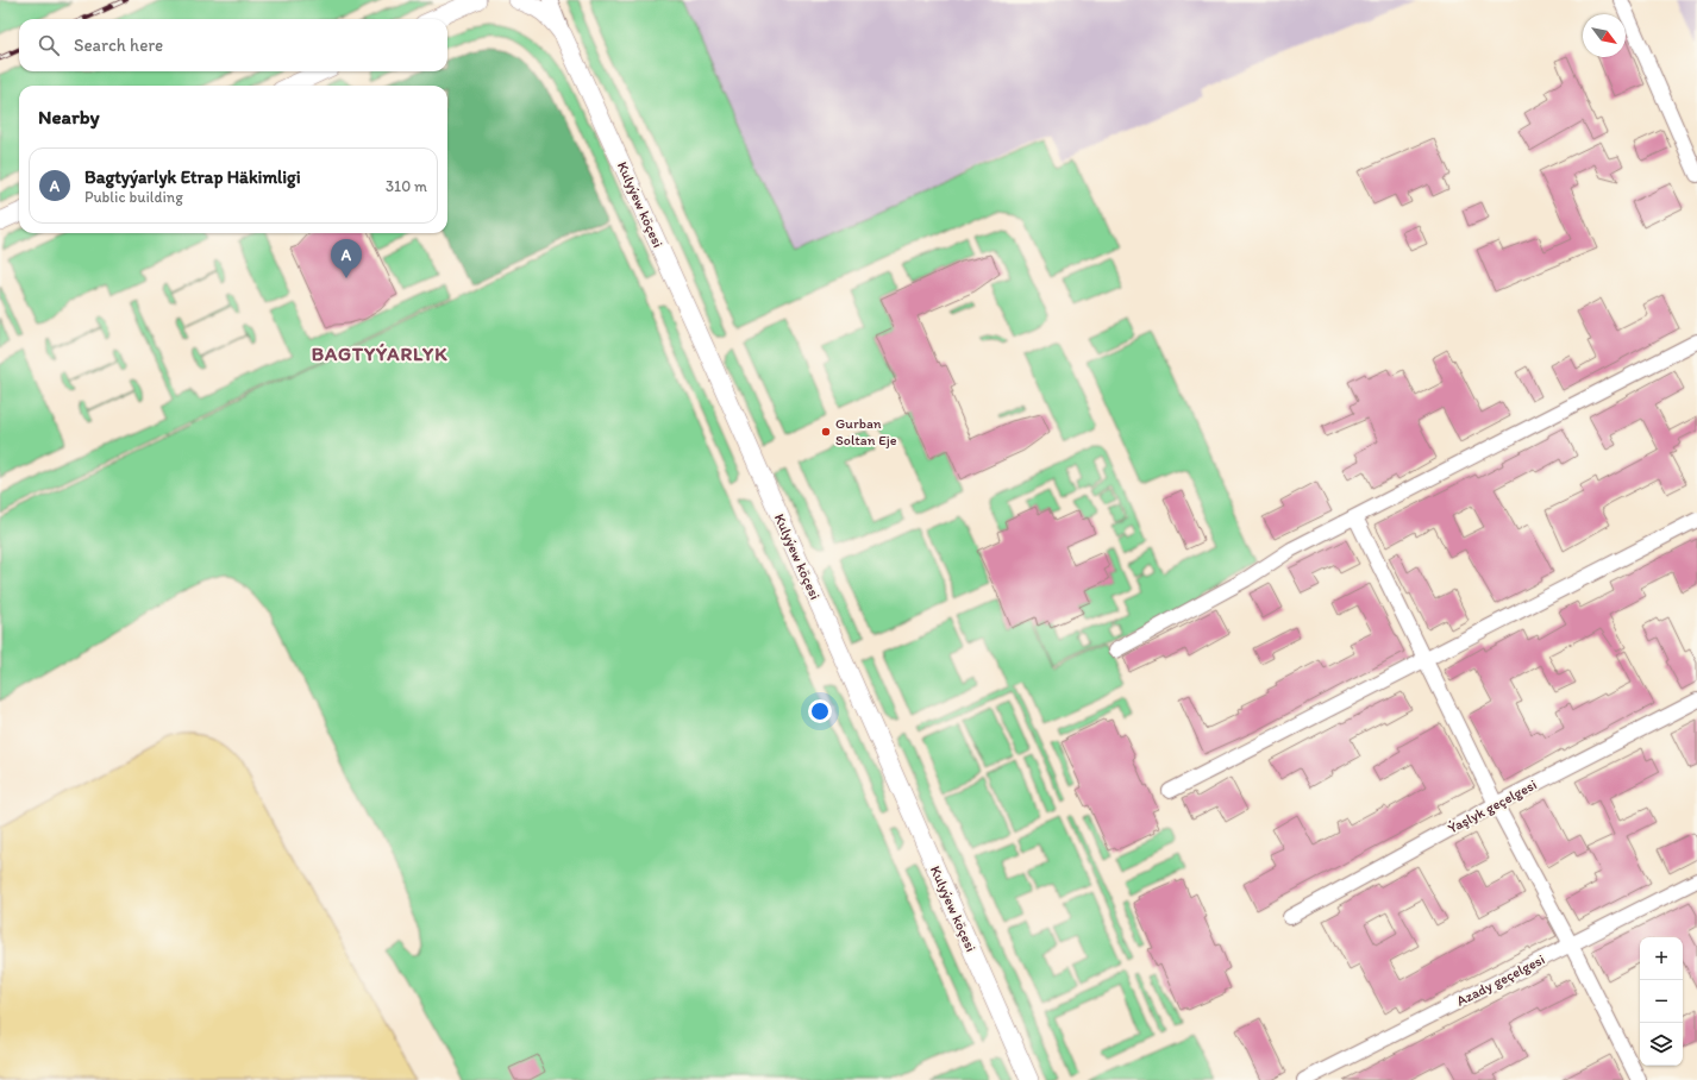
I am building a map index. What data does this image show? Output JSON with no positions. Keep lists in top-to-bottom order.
{
  "streets": {
    "street": ["Kulyýew köçesi", "Ýaşlyk geçelgesi", "Azady geçelgesi"]
  },
  "districts": ["BAGTYÝARLYK"],
  "places": ["Gurban Soltan Eje"],
  "north": "bottom right",
  "page": {
    "search": "Search here",
    "heading": "Nearby",
    "list": [
      {
        "mark": "A",
        "name": "Bagtyýarlyk Etrap Häkimligi",
        "note": "Public building",
        "value": "310 m"
      }
    ],
    "pins": "A",
    "map_buttons": ["+", "−"]
  }
}
